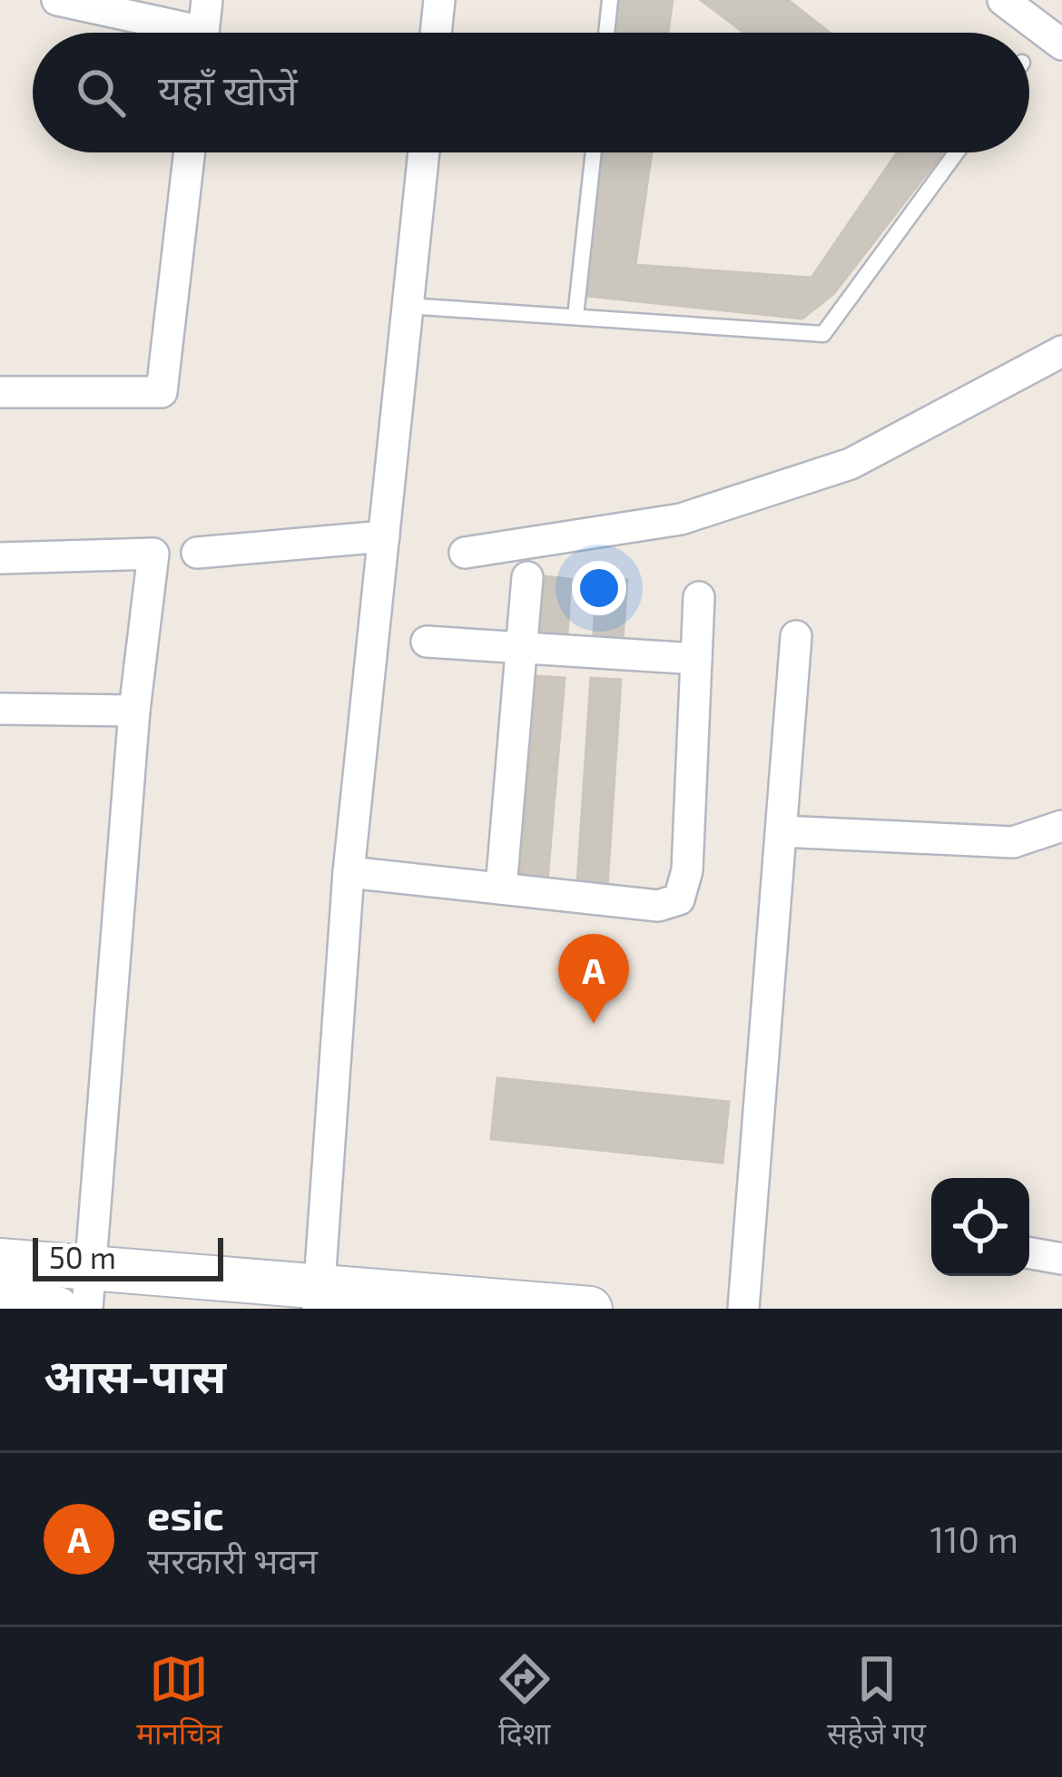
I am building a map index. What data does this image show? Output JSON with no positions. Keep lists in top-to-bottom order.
{
  "scale_bar": "50 m",
  "page": {
    "search": "यहाँ खोजें",
    "pins": "A",
    "scale": "50 m",
    "heading": "आस-पास",
    "list": [
      {
        "mark": "A",
        "name": "esic",
        "note": "सरकारी भवन",
        "value": "110 m"
      }
    ],
    "nav": ["मानचित्र", "दिशा", "सहेजे गए"]
  }
}
